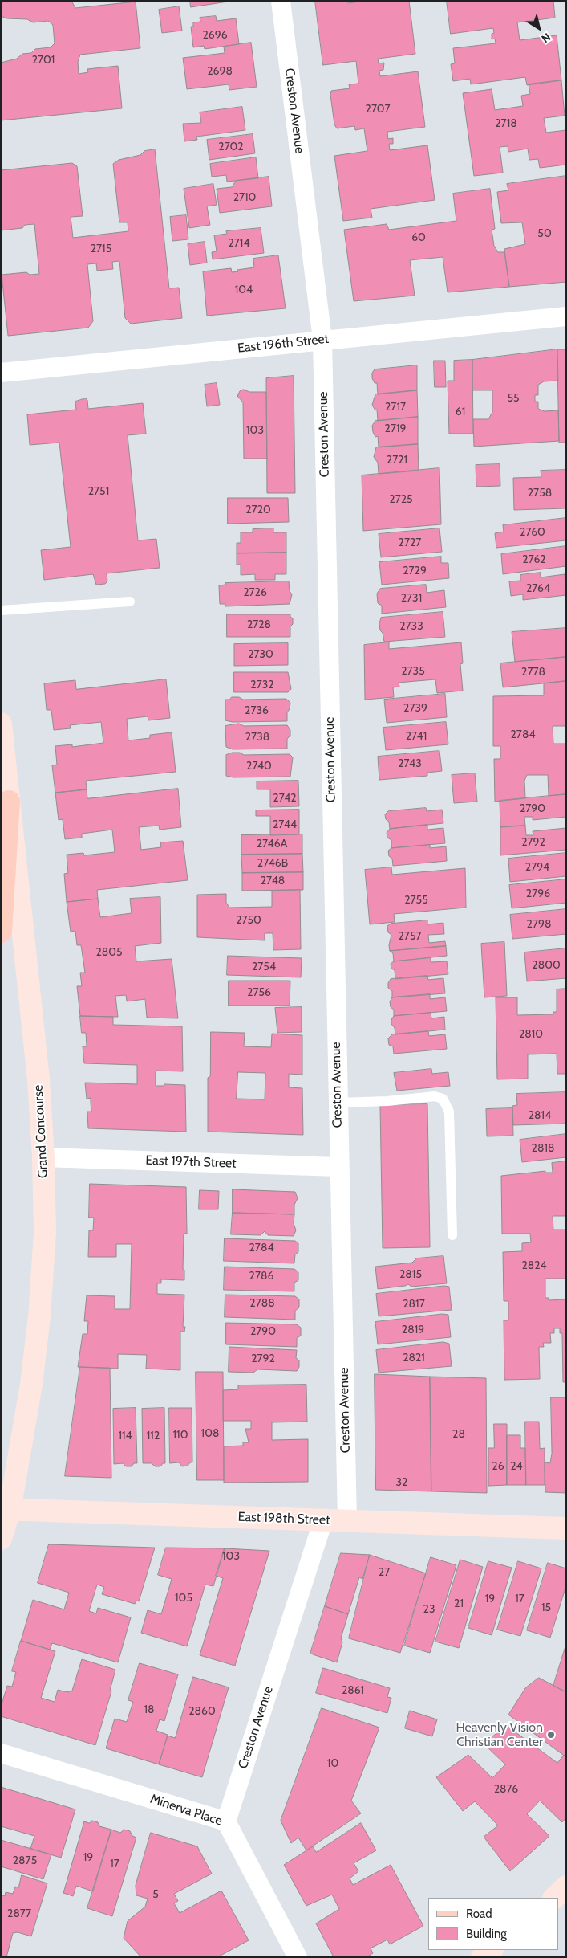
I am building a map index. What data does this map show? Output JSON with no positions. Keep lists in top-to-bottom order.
{
  "streets": {
    "street": [
      "Creston Avenue",
      "East 196th Street",
      "Grand Concourse",
      "East 197th Street",
      "East 198th Street",
      "Minerva Place"
    ]
  },
  "crossings": [
    ["Creston Avenue", "East 196th Street"],
    ["Creston Avenue", "East 197th Street"],
    ["Creston Avenue", "East 198th Street"],
    ["Creston Avenue", "Minerva Place"],
    ["Grand Concourse", "East 197th Street"],
    ["Grand Concourse", "East 198th Street"]
  ],
  "places": ["Heavenly Vision Christian Center"],
  "house_numbers": [
    "2696",
    "2701",
    "2698",
    "2707",
    "2718",
    "2702",
    "2710",
    "50",
    "60",
    "2714",
    "2715",
    "104",
    "55",
    "2717",
    "61",
    "2719",
    "103",
    "2721",
    "2751",
    "2758",
    "2725",
    "2720",
    "2760",
    "2727",
    "2762",
    "2729",
    "2764",
    "2726",
    "2731",
    "2728",
    "2733",
    "2730",
    "2735",
    "2778",
    "2732",
    "2739",
    "2736",
    "2784",
    "2741",
    "2738",
    "2743",
    "2740",
    "2742",
    "2790",
    "2744",
    "2792",
    "2746A",
    "2746B",
    "2794",
    "2748",
    "2796",
    "2755",
    "2750",
    "2798",
    "2757",
    "2805",
    "2800",
    "2754",
    "2756",
    "2810",
    "2814",
    "2818",
    "2784",
    "2824",
    "2815",
    "2786",
    "2788",
    "2817",
    "2819",
    "2790",
    "2821",
    "2792",
    "108",
    "28",
    "110",
    "114",
    "112",
    "26",
    "24",
    "32",
    "103",
    "27",
    "105",
    "19",
    "17",
    "21",
    "15",
    "23",
    "2861",
    "18",
    "2860",
    "10",
    "2876",
    "19",
    "2875",
    "17",
    "5",
    "2877"
  ],
  "legend": ["Road", "Building"],
  "north": "bottom right"
}
